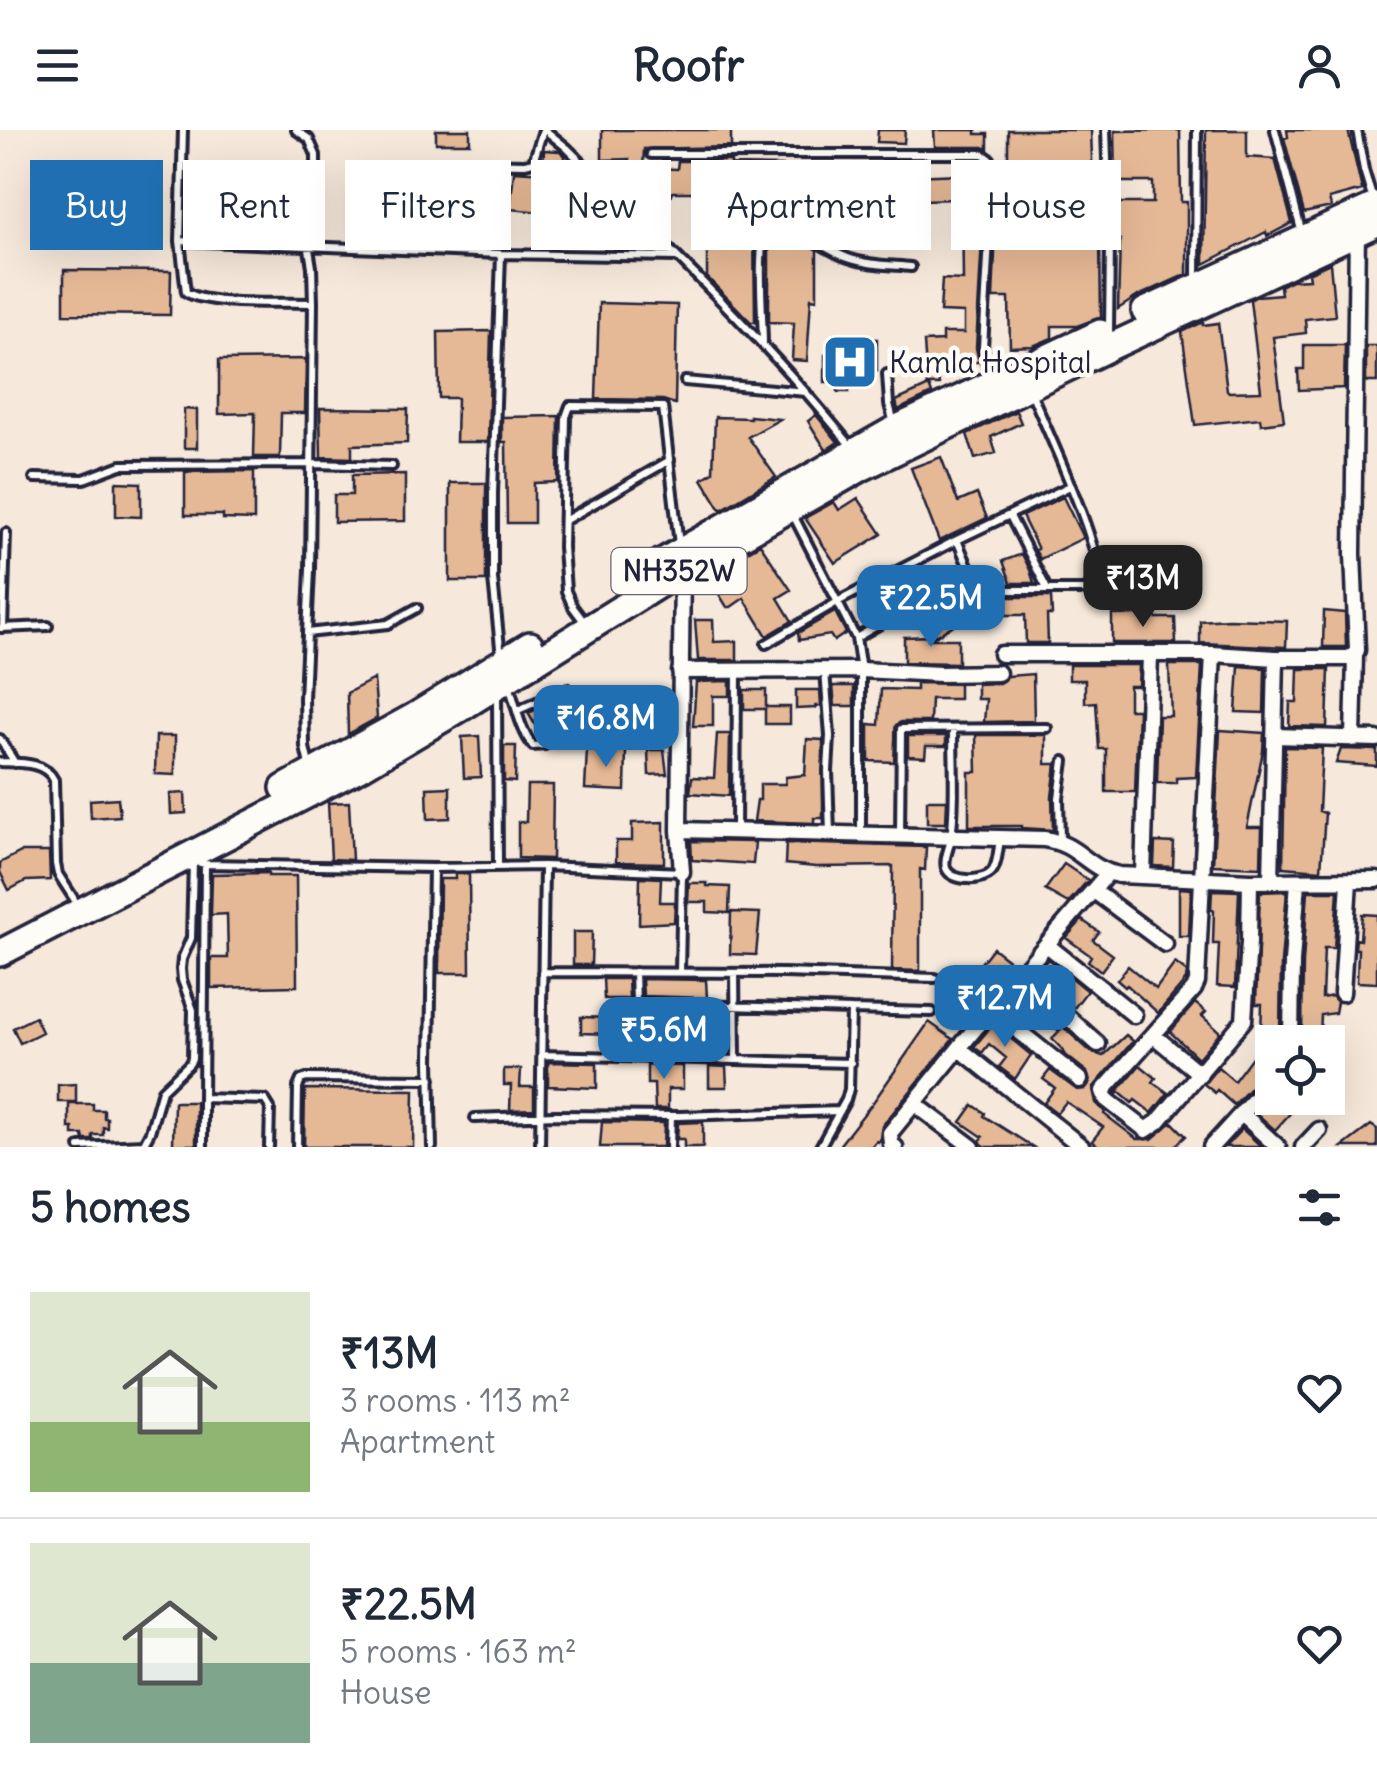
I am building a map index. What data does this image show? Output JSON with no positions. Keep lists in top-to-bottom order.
{
  "streets": {
    "highway": ["NH352W"]
  },
  "places": {
    "hospital": ["Kamla Hospital"]
  },
  "page": {
    "header": "Roofr",
    "chip": [
      "Buy",
      "Rent",
      "Filters",
      "New",
      "Apartment",
      "House"
    ],
    "price": [
      "₹13M",
      "₹22.5M",
      "₹16.8M",
      "₹12.7M",
      "₹5.6M"
    ],
    "heading": "5 homes",
    "list": [
      {
        "name": "₹13M",
        "note": "3 rooms · 113 m² · Apartment"
      },
      {
        "name": "₹22.5M",
        "note": "5 rooms · 163 m² · House"
      }
    ]
  }
}
